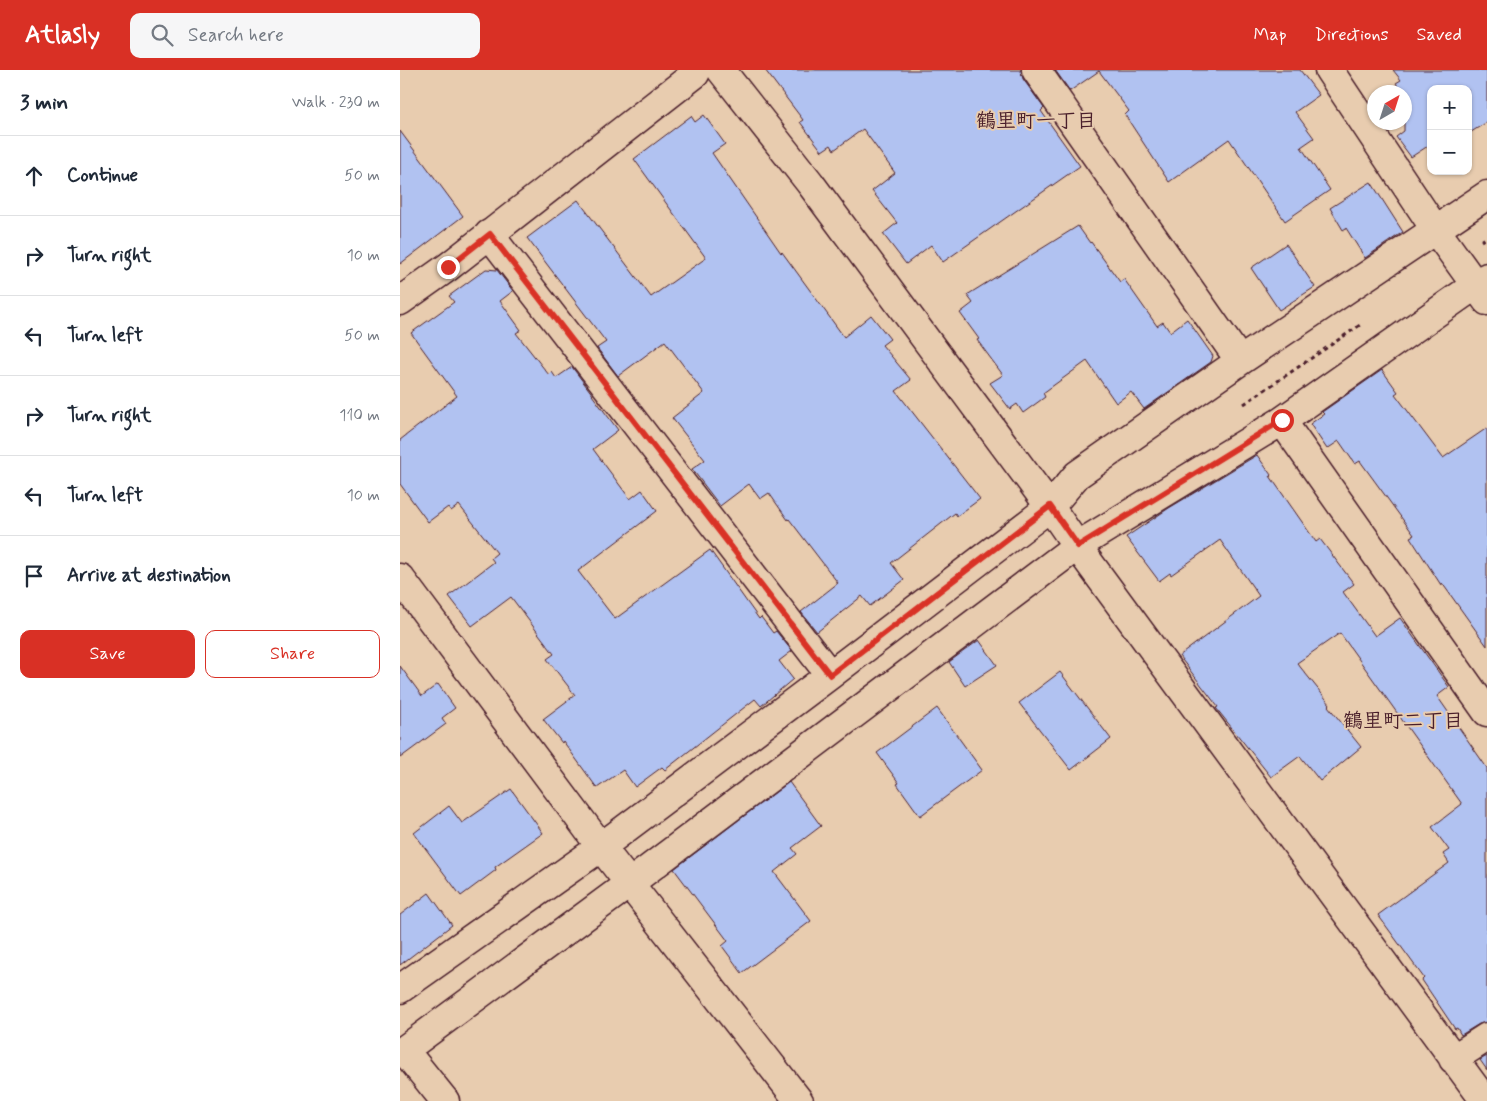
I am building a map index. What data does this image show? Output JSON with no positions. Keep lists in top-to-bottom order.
{
  "districts": ["鶴里町一丁目", "鶴里町二丁目"],
  "north": "top right",
  "page": {
    "header": "Atlasly",
    "search": "Search here",
    "nav": ["Map", "Directions", "Saved"],
    "heading": ["3 min", "Walk · 230 m"],
    "map_buttons": ["+", "−"],
    "list": [
      ["Continue", "50 m"],
      ["Turn right", "10 m"],
      ["Turn left", "50 m"],
      ["Turn right", "110 m"],
      ["Turn left", "10 m"],
      "Arrive at destination"
    ],
    "buttons": ["Save", "Share"]
  }
}
